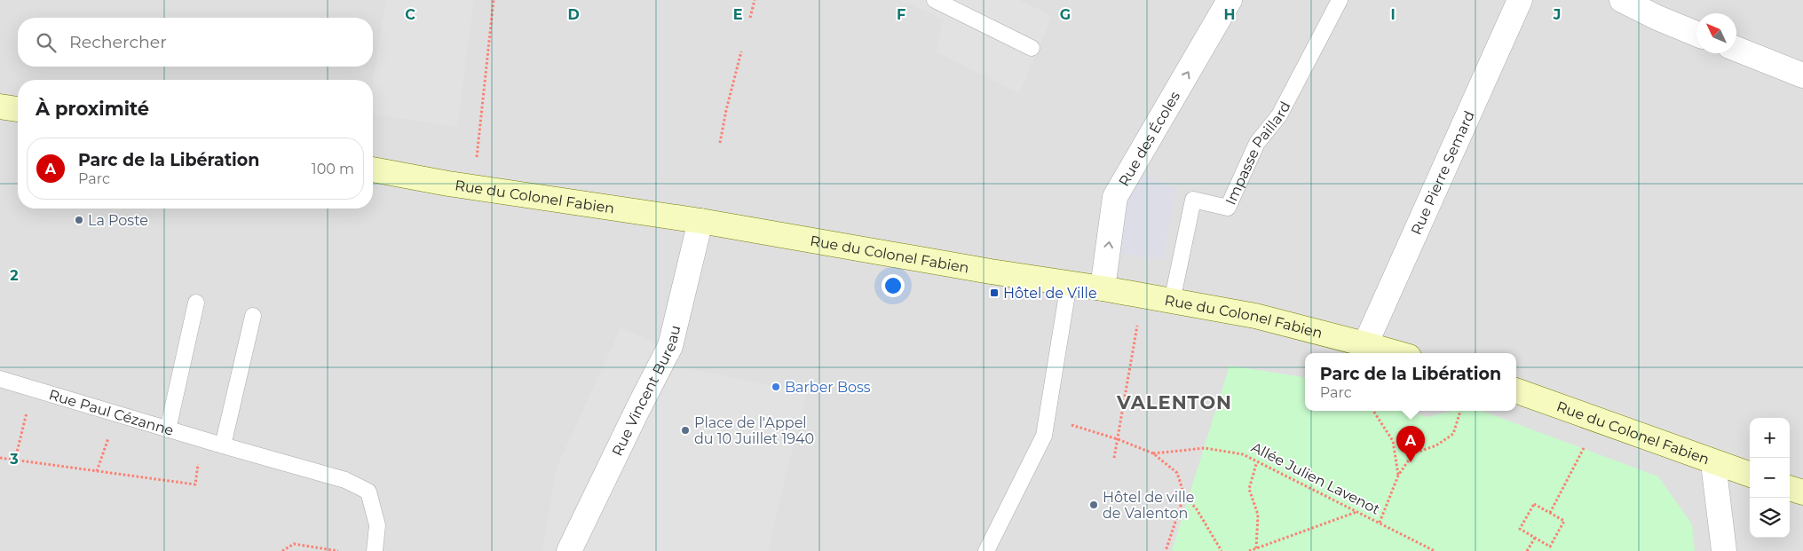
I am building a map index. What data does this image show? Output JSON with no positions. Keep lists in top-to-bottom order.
{
  "streets": {
    "street": [
      "Rue des Écoles",
      "Rue Pierre Semard",
      "Rue du Colonel Fabien",
      "Rue Vincent Bureau"
    ],
    "lane": ["Impasse Paillard", "Rue Paul Cézanne"],
    "path": ["Allée Julien Lavenot"]
  },
  "crossings": [
    ["Rue des Écoles", "Rue du Colonel Fabien"],
    ["Impasse Paillard", "Rue du Colonel Fabien"],
    ["Rue Pierre Semard", "Rue du Colonel Fabien"],
    ["Rue du Colonel Fabien", "Rue Vincent Bureau"]
  ],
  "one_way": ["Rue des Écoles"],
  "districts": ["VALENTON"],
  "places": {
    "other": [
      "La Poste",
      "Barber Boss",
      "Place de l'Appel du 10 Juillet 1940",
      "Hôtel de ville de Valenton"
    ],
    "transit": ["Hôtel de Ville"]
  },
  "north": "top left",
  "page": {
    "search": "Rechercher",
    "heading": "À proximité",
    "list": [
      {
        "mark": "A",
        "name": "Parc de la Libération",
        "note": "Parc",
        "value": "100 m"
      }
    ],
    "popup": ["Parc de la Libération", "Parc"],
    "map_buttons": ["+", "−"],
    "pins": "A"
  },
  "grid": {
    "columns": [
      "C",
      "D",
      "E",
      "F",
      "G",
      "H",
      "I",
      "J"
    ],
    "rows": ["2", "3"]
  }
}
